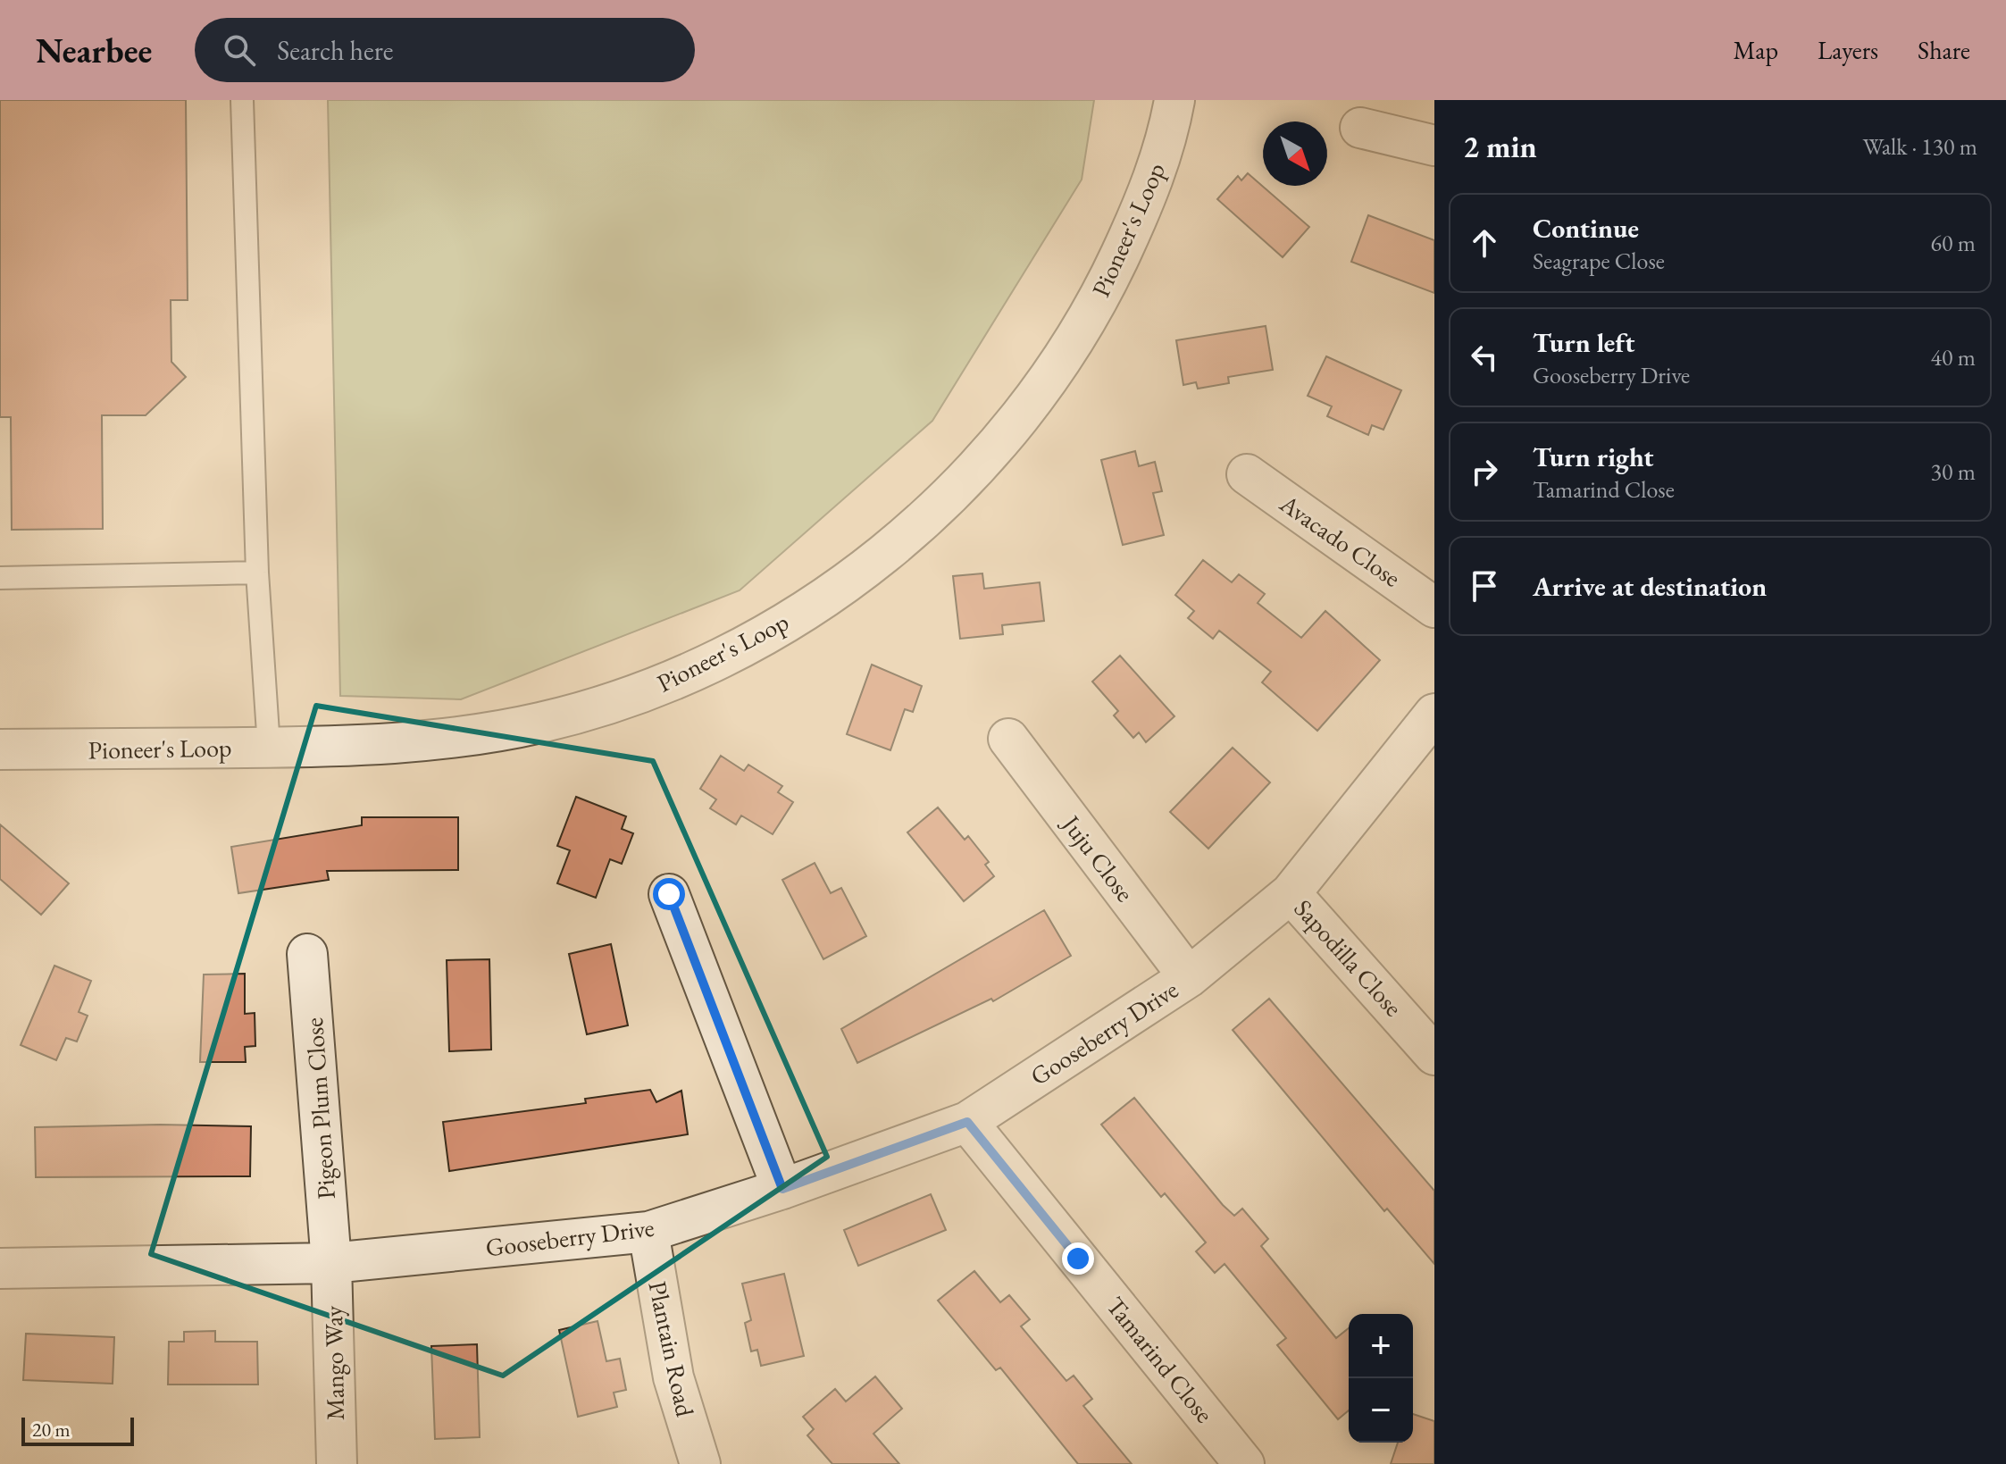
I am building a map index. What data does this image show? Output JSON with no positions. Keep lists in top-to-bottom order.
{
  "streets": {
    "street": [
      "Pioneer's Loop",
      "Avacado Close",
      "Juju Close",
      "Sapodilla Close",
      "Gooseberry Drive",
      "Pigeon Plum Close",
      "Plantain Road",
      "Tamarind Close",
      "Mango Way"
    ]
  },
  "crossings": [
    ["Juju Close", "Gooseberry Drive"],
    ["Sapodilla Close", "Gooseberry Drive"],
    ["Gooseberry Drive", "Pigeon Plum Close"],
    ["Gooseberry Drive", "Plantain Road"],
    ["Gooseberry Drive", "Tamarind Close"],
    ["Gooseberry Drive", "Mango Way"],
    ["Pigeon Plum Close", "Mango Way"]
  ],
  "scale_bar": "20 m",
  "north": "bottom right",
  "page": {
    "header": "Nearbee",
    "search": "Search here",
    "nav": ["Map", "Layers", "Share"],
    "heading": ["2 min", "Walk · 130 m"],
    "list": [
      ["Continue", "Seagrape Close", "60 m"],
      ["Turn left", "Gooseberry Drive", "40 m"],
      ["Turn right", "Tamarind Close", "30 m"],
      "Arrive at destination"
    ],
    "map_buttons": ["+", "−"],
    "scale": "20 m"
  }
}
